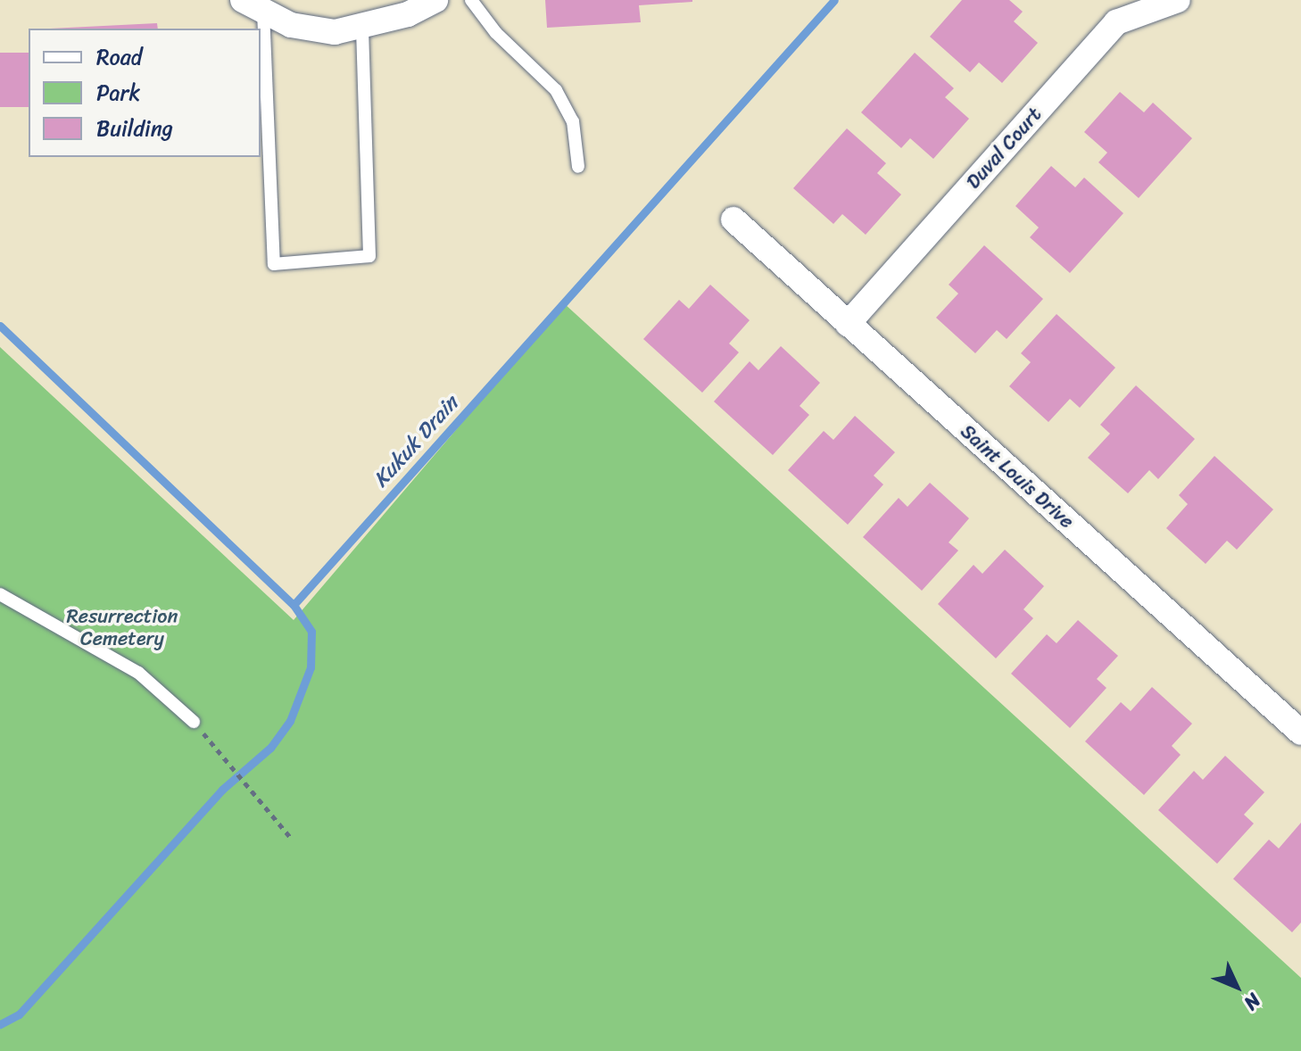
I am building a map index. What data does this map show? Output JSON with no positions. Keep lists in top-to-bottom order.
{
  "streets": {
    "street": ["Duval Court", "Saint Louis Drive"]
  },
  "crossings": [
    ["Duval Court", "Saint Louis Drive"]
  ],
  "water": ["Kukuk Drain"],
  "parks": ["Resurrection Cemetery"],
  "legend": ["Road", "Park", "Building"],
  "north": "bottom right"
}
